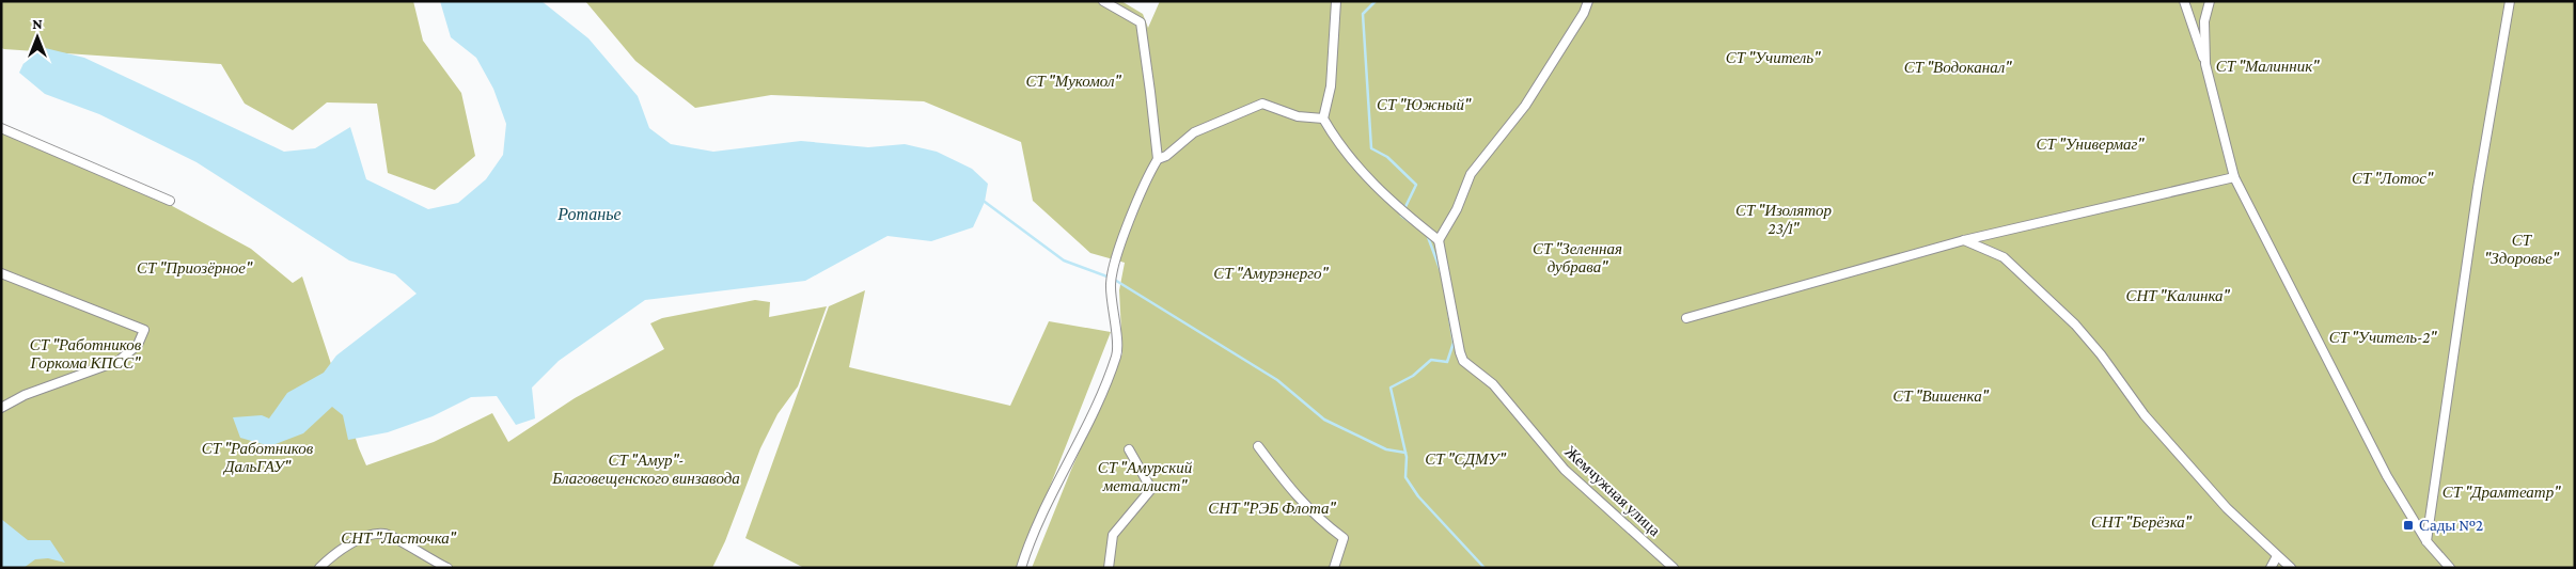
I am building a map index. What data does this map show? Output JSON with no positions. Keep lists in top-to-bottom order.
{
  "streets": {
    "street": ["Жемчужная улица"]
  },
  "water": ["Ротанье"],
  "parks": [
    "СТ \"Учитель\"",
    "СТ \"Малинник\"",
    "СТ \"Водоканал\"",
    "СТ \"Мукомол\"",
    "СТ \"Южный\"",
    "СТ \"Универмаг\"",
    "СТ \"Лотос\"",
    "СТ \"Изолятор 23/1\"",
    "СТ \"Здоровье\"",
    "СТ \"Зеленная дубрава\"",
    "СТ \"Приозёрное\"",
    "СТ \"Амурэнерго\"",
    "СНТ \"Калинка\"",
    "СТ \"Учитель-2\"",
    "СТ \"Работников Горкома КПСС\"",
    "СТ \"Вишенка\"",
    "СТ \"Работников ДальГАУ\"",
    "СТ \"СДМУ\"",
    "СТ \"Амур\"- Благовещенского винзавода",
    "СТ \"Амурский металлист\"",
    "СТ \"Драмтеатр\"",
    "СНТ \"РЭБ Флота\"",
    "СНТ \"Берёзка\"",
    "СНТ \"Ласточка\""
  ],
  "places": {
    "transit": ["Сады №2"]
  },
  "north": "top"
}
